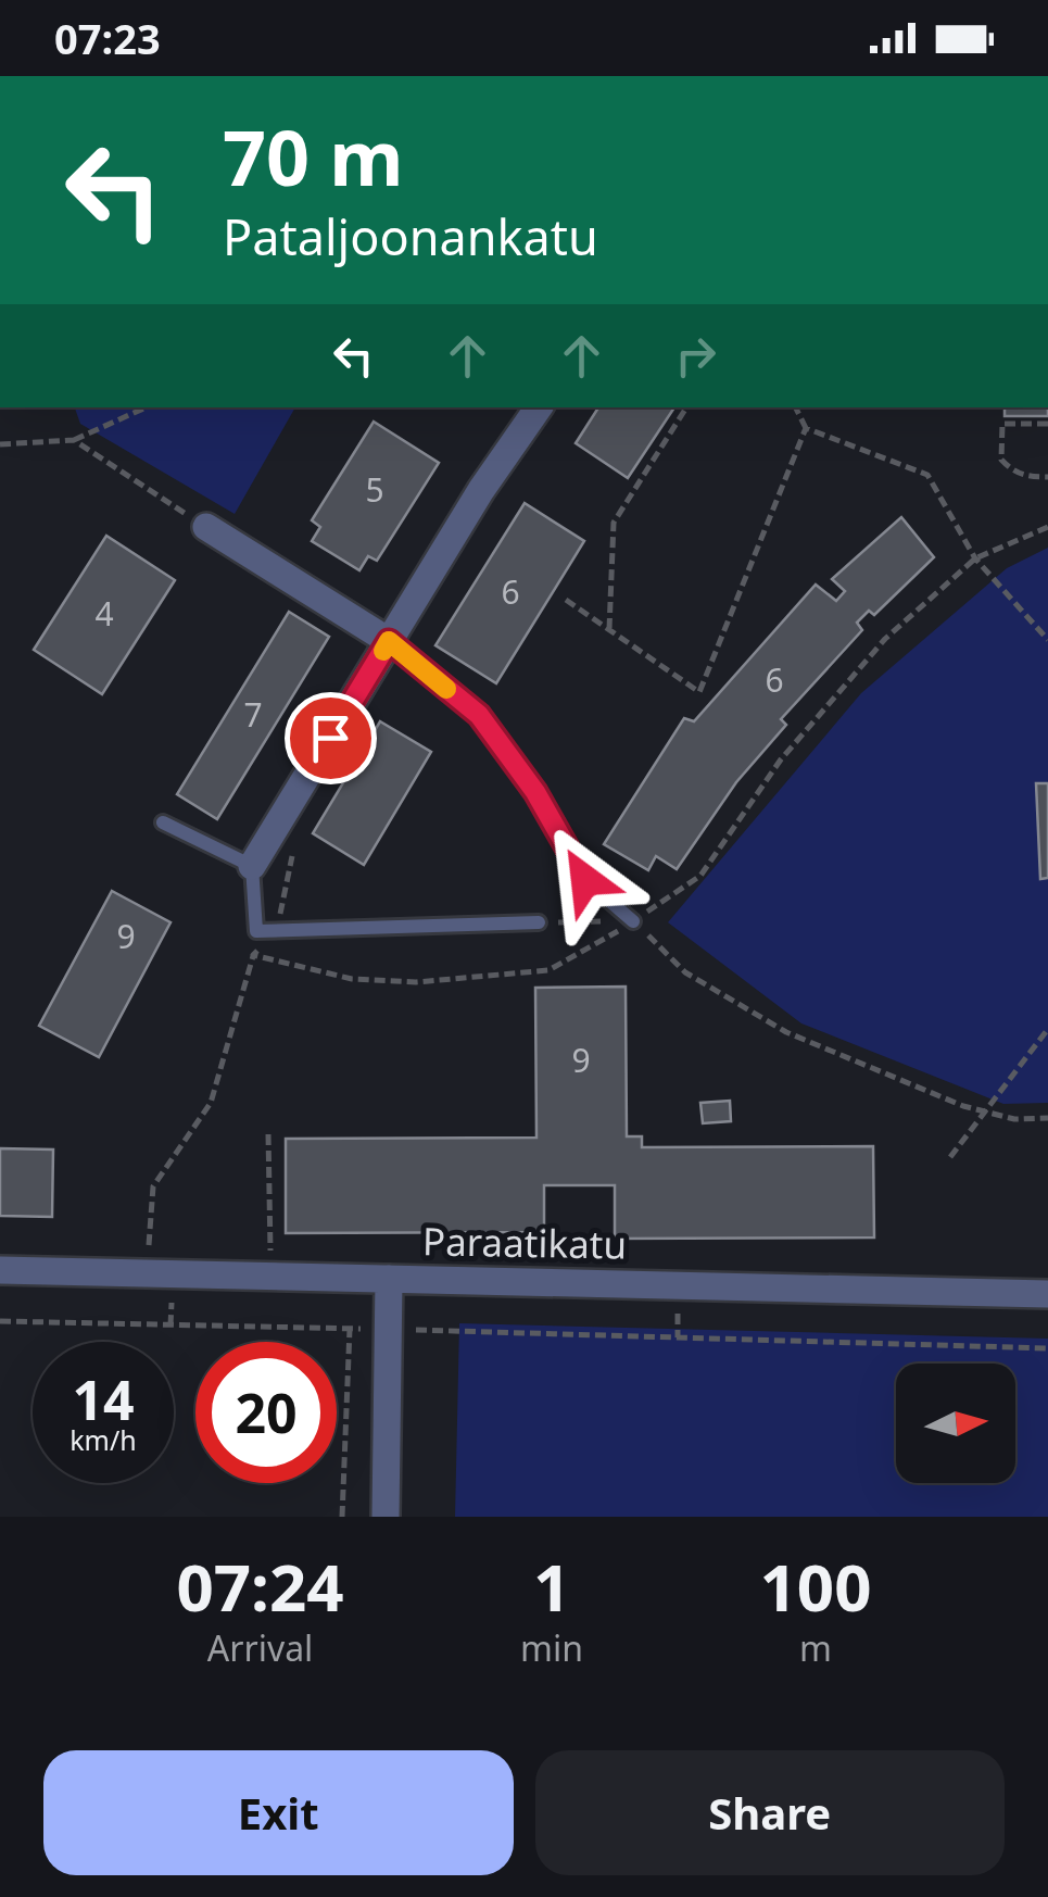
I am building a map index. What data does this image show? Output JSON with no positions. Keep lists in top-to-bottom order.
{
  "streets": {
    "street": ["Paraatikatu"]
  },
  "house_numbers": [
    "5",
    "6",
    "4",
    "6",
    "7",
    "9",
    "9"
  ],
  "north": "right",
  "page": {
    "status": "07:23",
    "turn": ["70 m", "Pataljoonankatu"],
    "speed": "14 km/h",
    "limit": "20",
    "eta": [
      "07:24",
      "Arrival",
      "1",
      "min",
      "100",
      "m"
    ],
    "buttons": ["Exit", "Share"]
  }
}
